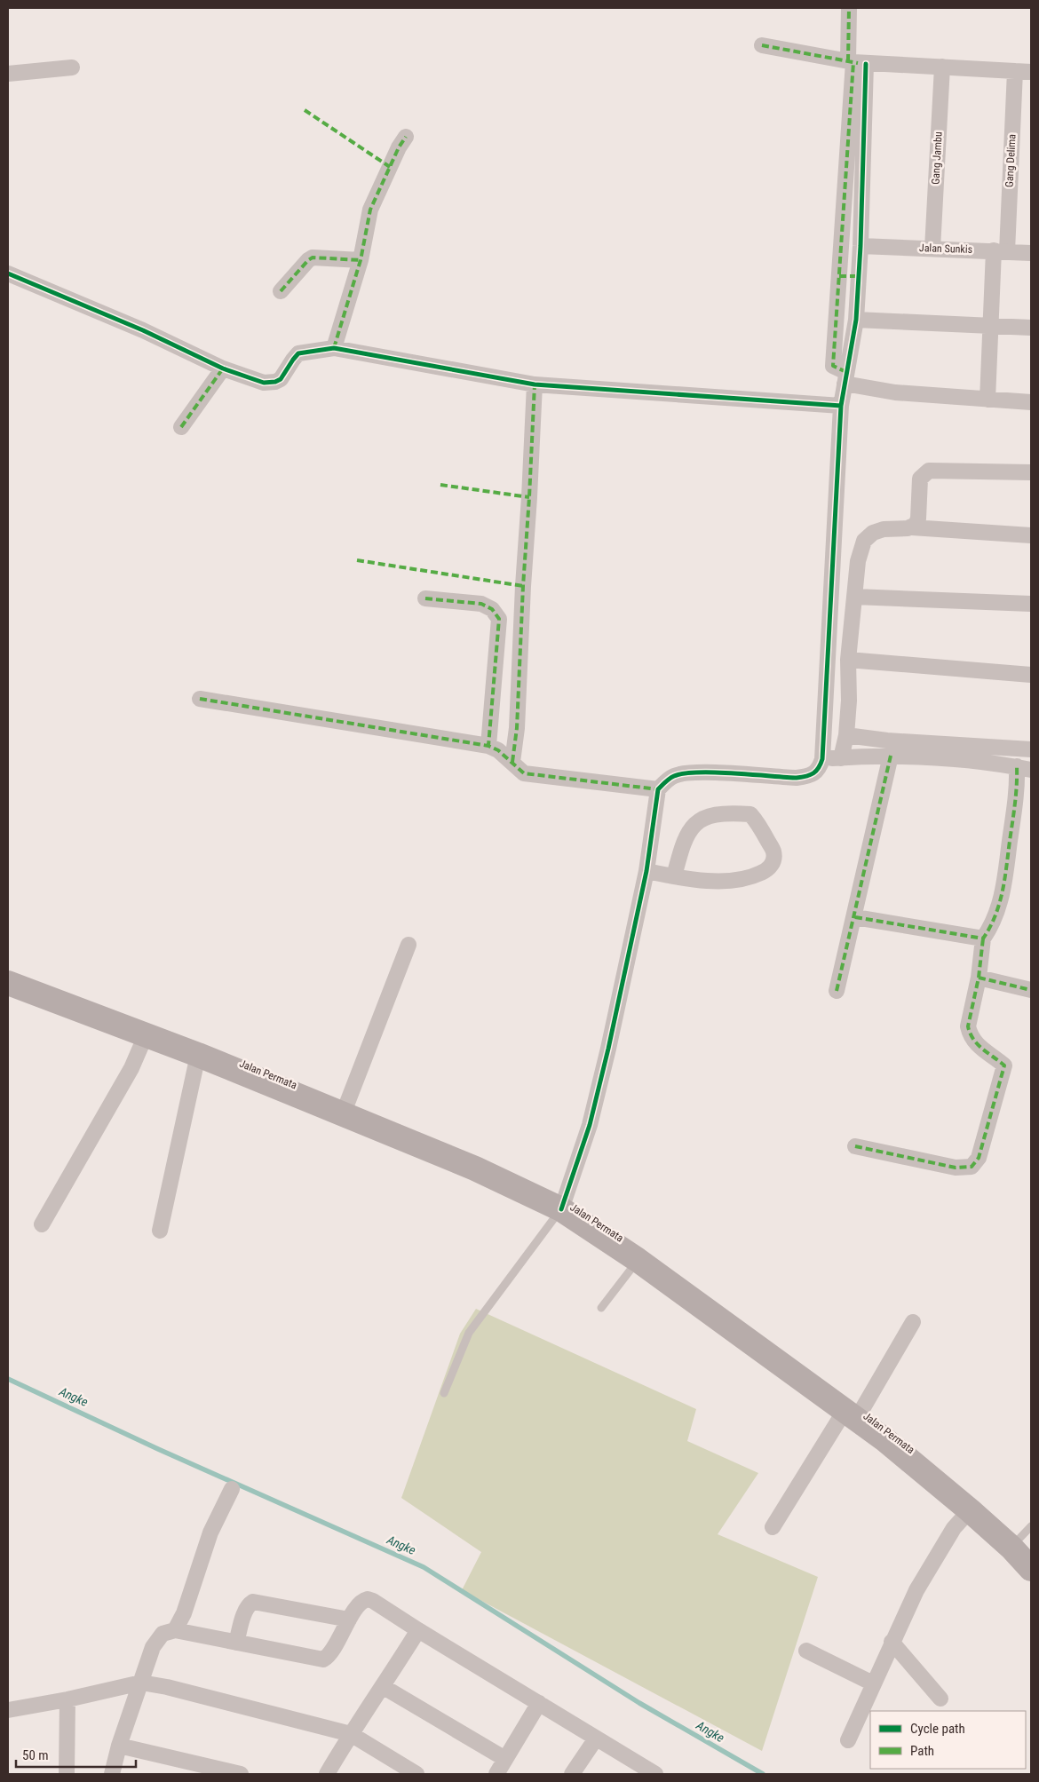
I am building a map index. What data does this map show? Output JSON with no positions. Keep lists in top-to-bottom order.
{
  "streets": {
    "main road": ["Jalan Permata"],
    "street": ["Gang Jambu", "Gang Delima", "Jalan Sunkis"]
  },
  "crossings": [
    ["Gang Jambu", "Jalan Sunkis"],
    ["Gang Delima", "Jalan Sunkis"]
  ],
  "water": ["Angke"],
  "legend": ["Cycle path", "Path"],
  "scale_bar": "50 m"
}
